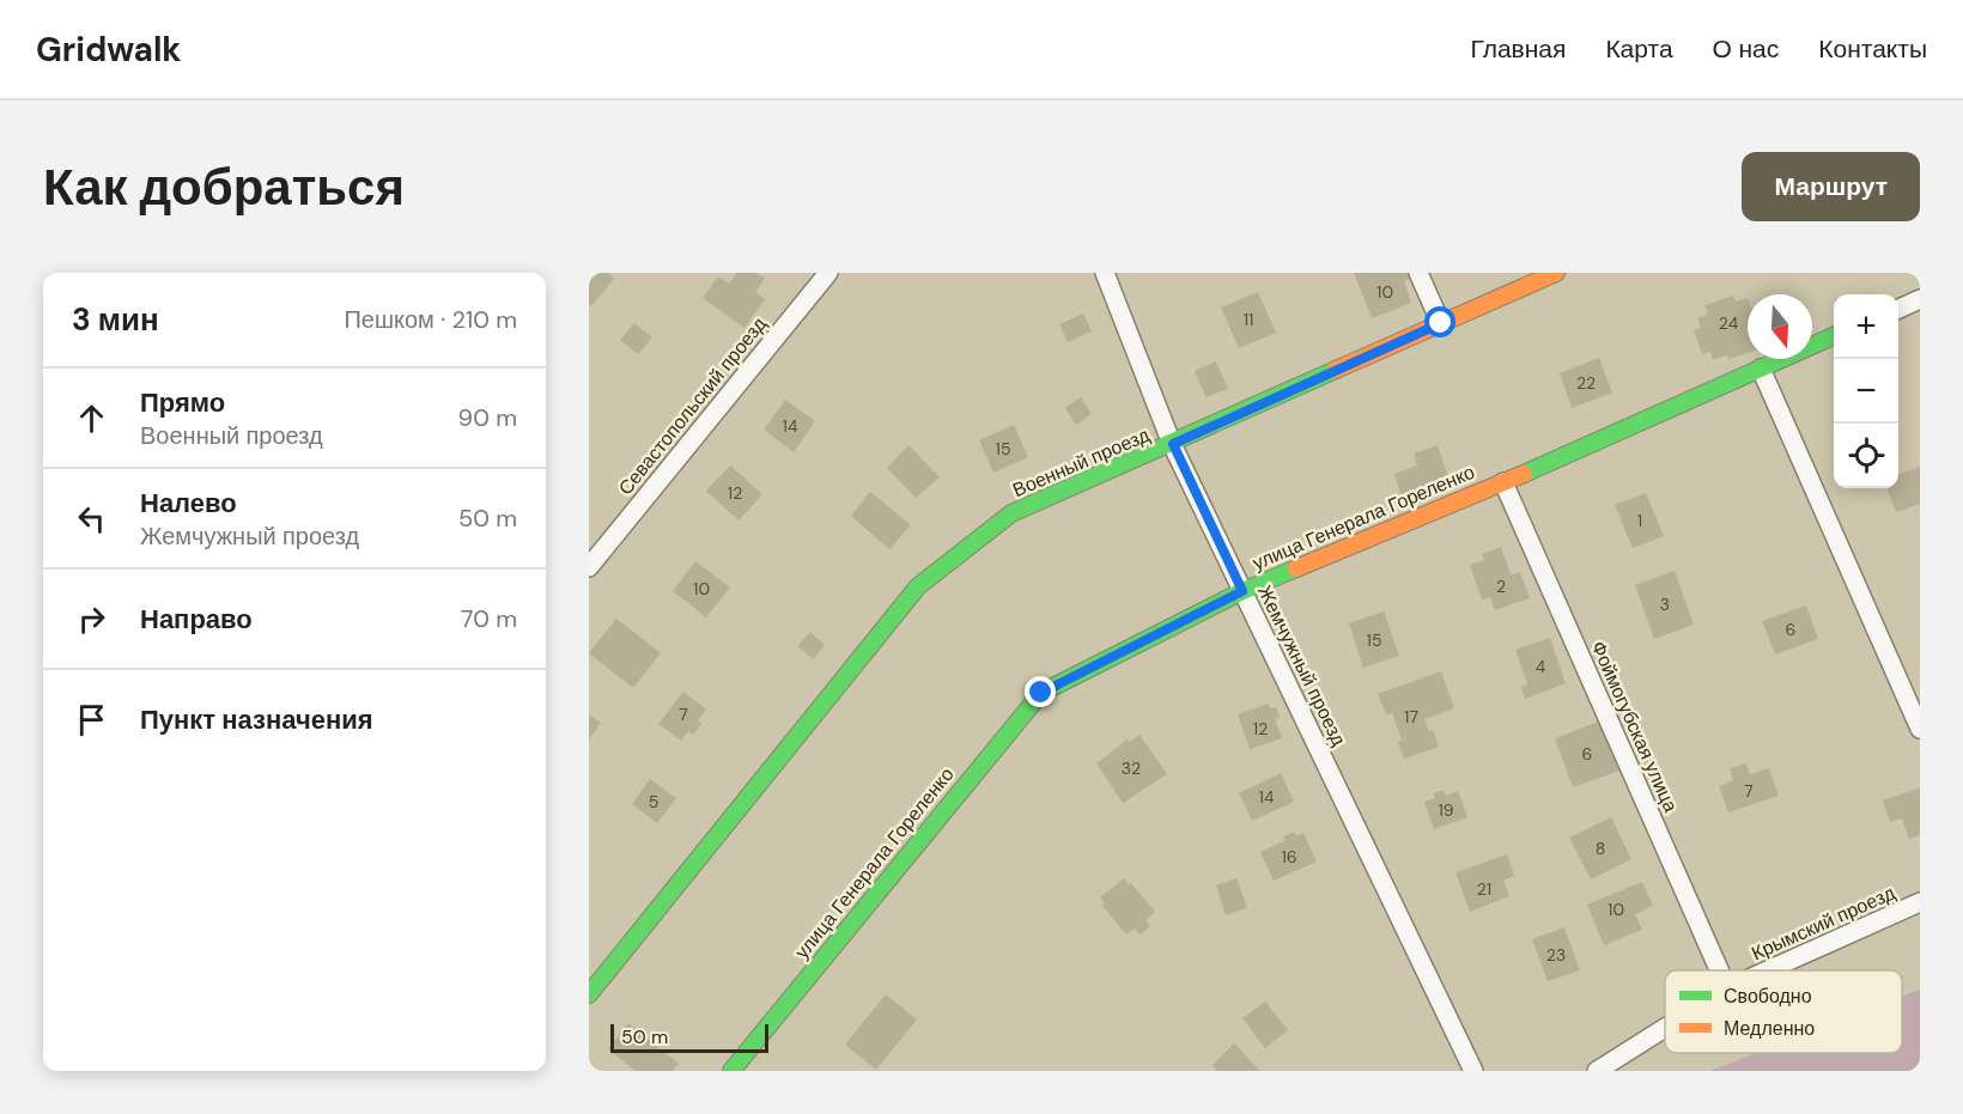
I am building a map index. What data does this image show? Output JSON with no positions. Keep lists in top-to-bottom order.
{
  "streets": {
    "street": [
      "Севастопольский проезд",
      "Военный проезд",
      "улица Генерала Гореленко",
      "Жемчужный проезд",
      "Фоймогубская улица",
      "Крымский проезд"
    ]
  },
  "crossings": [
    ["Военный проезд", "Жемчужный проезд"],
    ["улица Генерала Гореленко", "Жемчужный проезд"],
    ["улица Генерала Гореленко", "Фоймогубская улица"]
  ],
  "house_numbers": [
    "10",
    "11",
    "24",
    "22",
    "14",
    "15",
    "12",
    "1",
    "2",
    "10",
    "3",
    "6",
    "15",
    "4",
    "7",
    "17",
    "12",
    "6",
    "32",
    "7",
    "14",
    "5",
    "19",
    "8",
    "16",
    "21",
    "10",
    "23"
  ],
  "legend": ["Свободно", "Медленно"],
  "scale_bar": "50 m",
  "north": "bottom",
  "page": {
    "header": "Gridwalk",
    "nav": [
      "Главная",
      "Карта",
      "О нас",
      "Контакты"
    ],
    "buttons": "Маршрут",
    "title": "Как добраться",
    "heading": ["3 мин", "Пешком · 210 m"],
    "map_buttons": ["+", "−"],
    "list": [
      ["Прямо", "Военный проезд", "90 m"],
      ["Налево", "Жемчужный проезд", "50 m"],
      ["Направо", "70 m"],
      "Пункт назначения"
    ],
    "scale": "50 m"
  }
}
